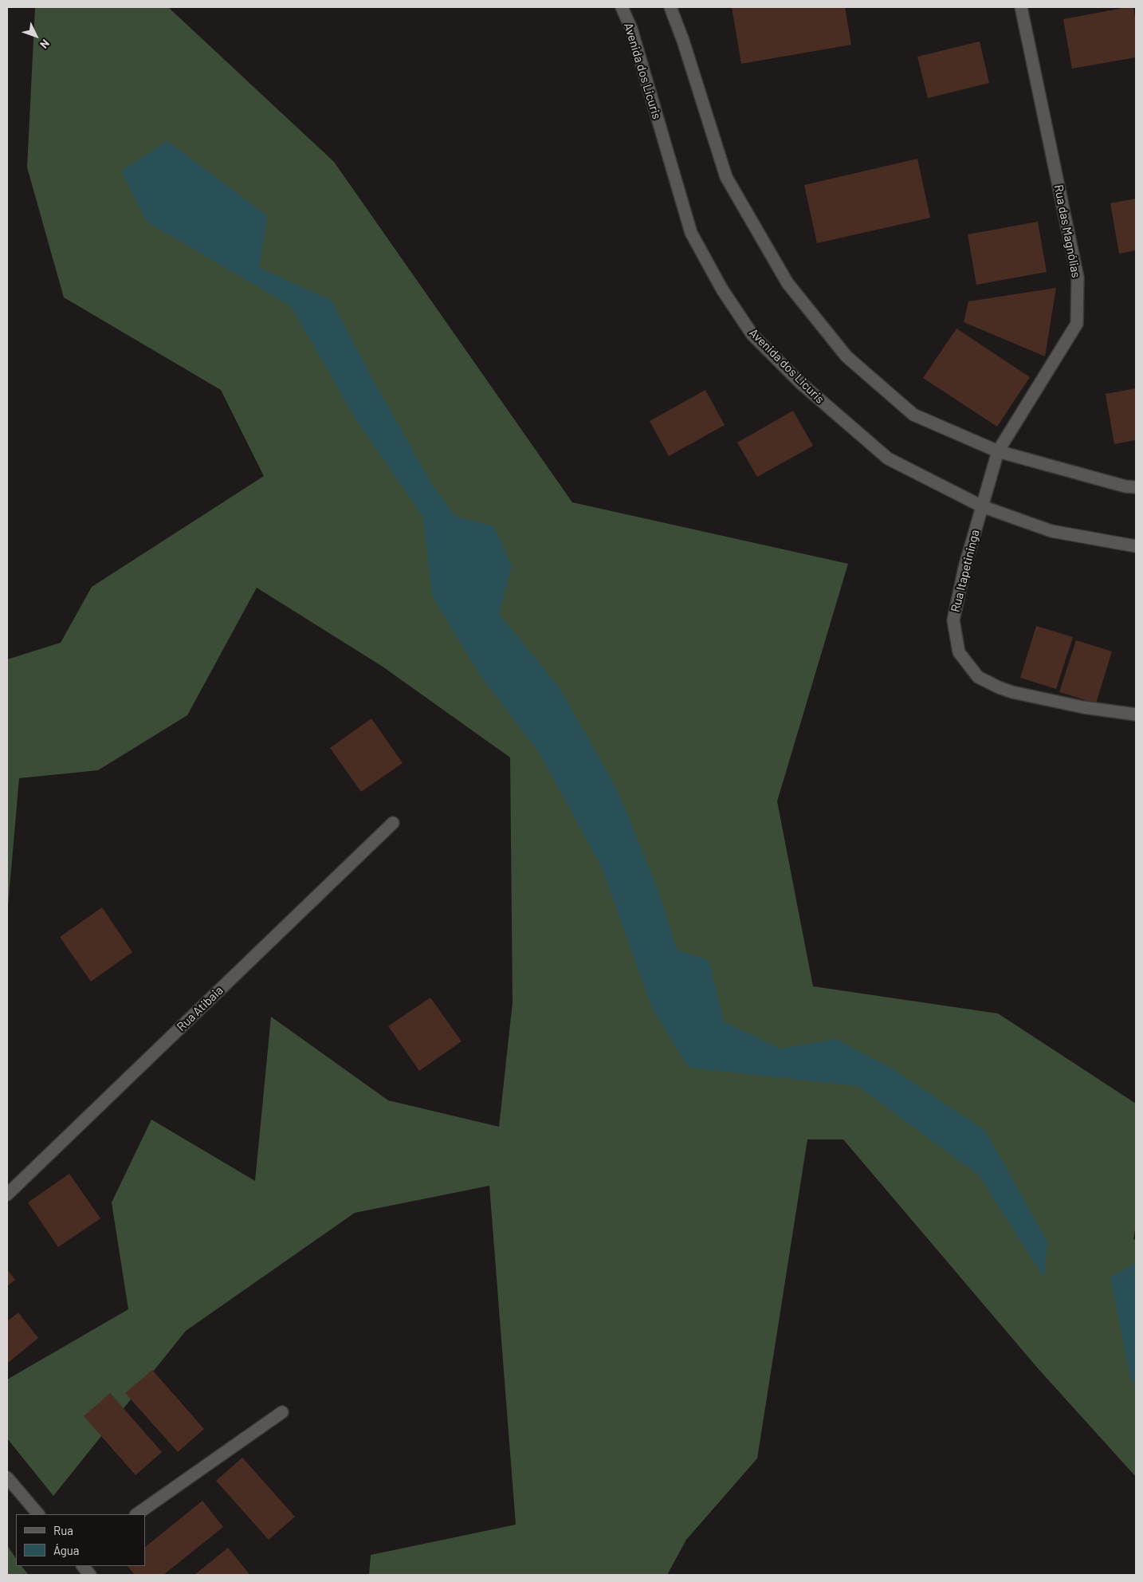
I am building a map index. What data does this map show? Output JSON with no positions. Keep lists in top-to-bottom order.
{
  "streets": {
    "street": [
      "Avenida dos Licuris",
      "Rua das Magnólias",
      "Rua Itapetininga",
      "Rua Atibaia"
    ]
  },
  "crossings": [
    ["Avenida dos Licuris", "Rua das Magnólias"],
    ["Avenida dos Licuris", "Rua Itapetininga"],
    ["Rua das Magnólias", "Rua Itapetininga"]
  ],
  "legend": ["Rua", "Água"],
  "north": "bottom right"
}
